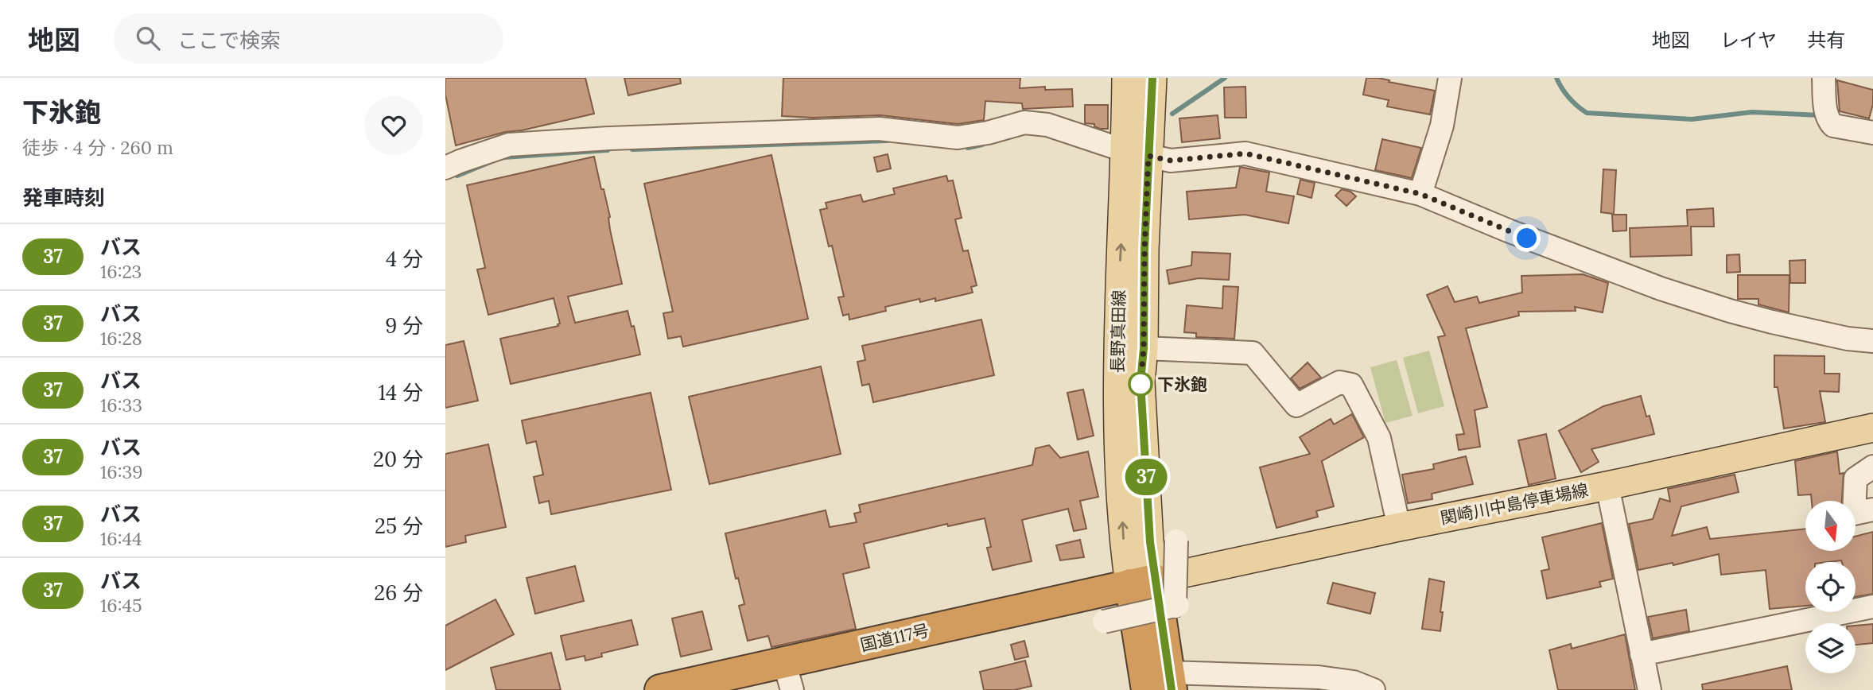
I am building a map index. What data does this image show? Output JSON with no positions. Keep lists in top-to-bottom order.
{
  "streets": {
    "highway": ["国道117号"],
    "main road": ["長野真田線", "関崎川中島停車場線"]
  },
  "crossings": [
    ["長野真田線", "関崎川中島停車場線"],
    ["長野真田線", "国道117号"],
    ["関崎川中島停車場線", "国道117号"]
  ],
  "places": ["下氷鉋"],
  "lines": ["bus line 37"],
  "north": "bottom",
  "page": {
    "header": "地図",
    "search": "ここで検索",
    "nav": ["地図", "レイヤ", "共有"],
    "heading": [
      ["下氷鉋", "徒歩 · 4 分 · 260 m"],
      "発車時刻"
    ],
    "on_map": "37",
    "list": [
      {
        "mark": "37",
        "name": "バス",
        "note": "16:23",
        "value": "4 分"
      },
      {
        "mark": "37",
        "name": "バス",
        "note": "16:28",
        "value": "9 分"
      },
      {
        "mark": "37",
        "name": "バス",
        "note": "16:33",
        "value": "14 分"
      },
      {
        "mark": "37",
        "name": "バス",
        "note": "16:39",
        "value": "20 分"
      },
      {
        "mark": "37",
        "name": "バス",
        "note": "16:44",
        "value": "25 分"
      },
      {
        "mark": "37",
        "name": "バス",
        "note": "16:45",
        "value": "26 分"
      }
    ]
  }
}
